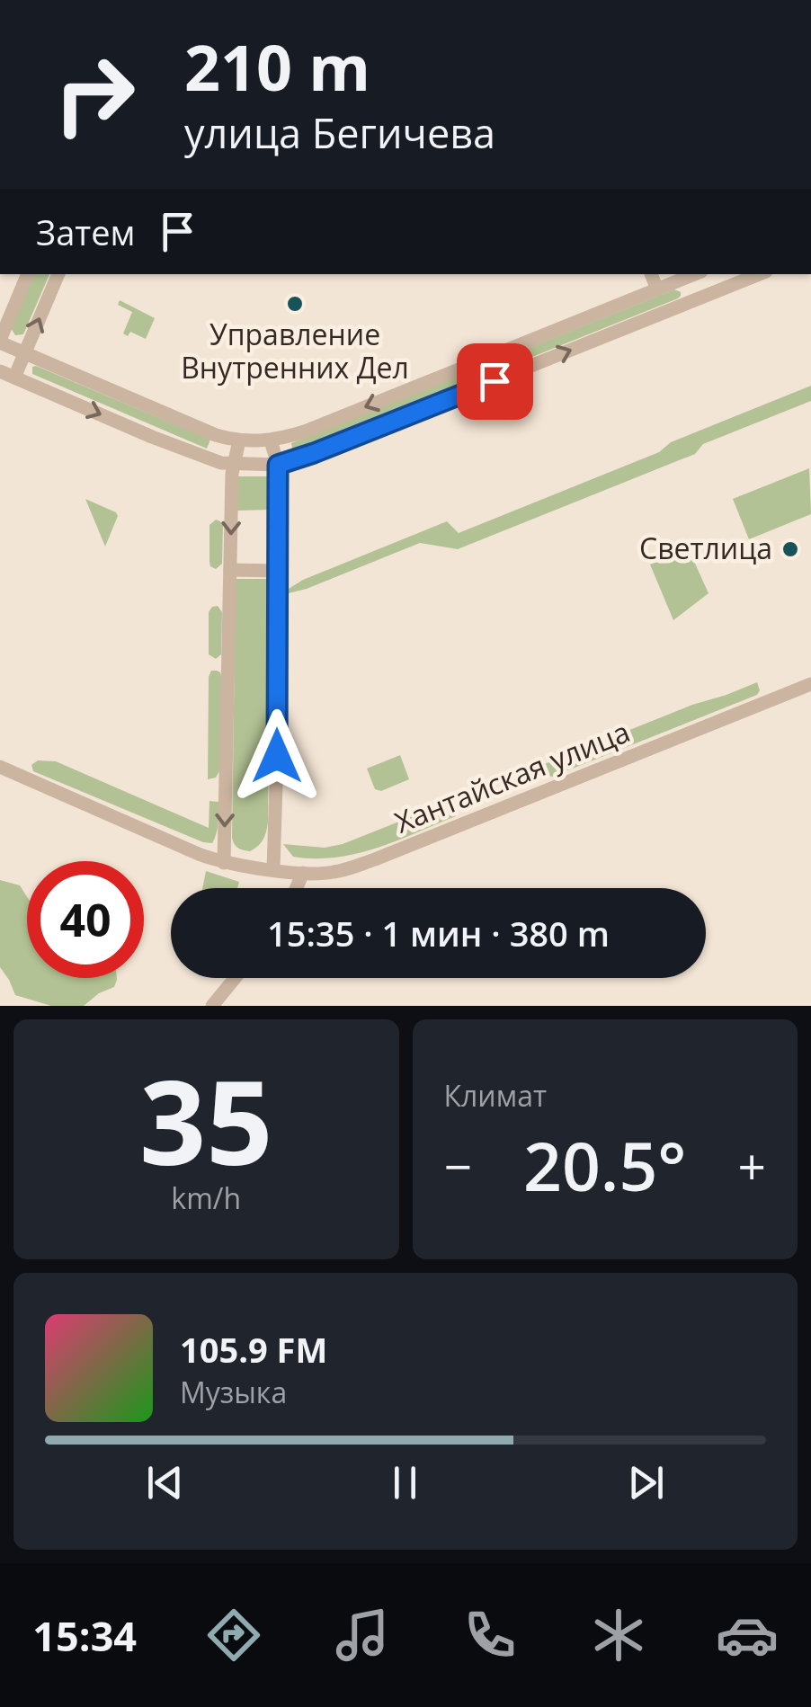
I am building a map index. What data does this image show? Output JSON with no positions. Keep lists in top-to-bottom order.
{
  "streets": {
    "street": ["Хантайская улица"]
  },
  "places": ["Управление Внутренних Дел", "Светлица"],
  "page": {
    "turn": ["210 m", "улица Бегичева"],
    "then": "Затем",
    "limit": "40",
    "trip": "15:35 · 1 мин · 380 m",
    "tile": [
      ["35", "km/h"],
      "Климат"
    ],
    "heat": ["−", "20.5°", "+"],
    "song": ["105.9 FM", "Музыка"],
    "tabs": "15:34"
  }
}
